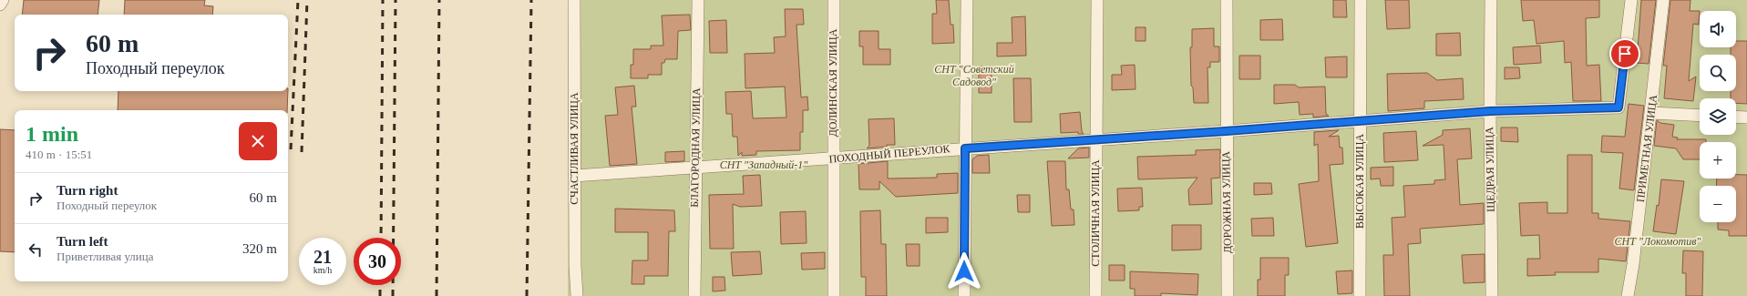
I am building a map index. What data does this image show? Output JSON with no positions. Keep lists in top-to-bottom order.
{
  "streets": {
    "street": [
      "ДОЛИНСКАЯ УЛИЦА",
      "БЛАГОРОДНАЯ УЛИЦА",
      "СЧАСТЛИВАЯ УЛИЦА",
      "ПРИМЕТНАЯ УЛИЦА",
      "ПОХОДНЫЙ ПЕРЕУЛОК",
      "ЩЕДРАЯ УЛИЦА",
      "ВЫСОКАЯ УЛИЦА",
      "ДОРОЖНАЯ УЛИЦА",
      "СТОЛИЧНАЯ УЛИЦА"
    ]
  },
  "crossings": [
    ["ДОЛИНСКАЯ УЛИЦА", "ПОХОДНЫЙ ПЕРЕУЛОК"],
    ["БЛАГОРОДНАЯ УЛИЦА", "ПОХОДНЫЙ ПЕРЕУЛОК"],
    ["СЧАСТЛИВАЯ УЛИЦА", "ПОХОДНЫЙ ПЕРЕУЛОК"],
    ["ПОХОДНЫЙ ПЕРЕУЛОК", "ЩЕДРАЯ УЛИЦА"],
    ["ПОХОДНЫЙ ПЕРЕУЛОК", "ВЫСОКАЯ УЛИЦА"],
    ["ПОХОДНЫЙ ПЕРЕУЛОК", "ДОРОЖНАЯ УЛИЦА"],
    ["ПОХОДНЫЙ ПЕРЕУЛОК", "СТОЛИЧНАЯ УЛИЦА"]
  ],
  "parks": ["СНТ \"Советский Садовод\"", "СНТ \"Западный-1\"", "СНТ \"Локомотив\""],
  "page": {
    "map_buttons": ["+", "−"],
    "turn": ["60 m", "Походный переулок"],
    "heading": ["1 min", "410 m · 15:51"],
    "list": [
      {
        "name": "Turn right",
        "note": "Походный переулок",
        "value": "60 m"
      },
      {
        "name": "Turn left",
        "note": "Приветливая улица",
        "value": "320 m"
      }
    ],
    "speed": "21 km/h",
    "limit": "30"
  }
}
